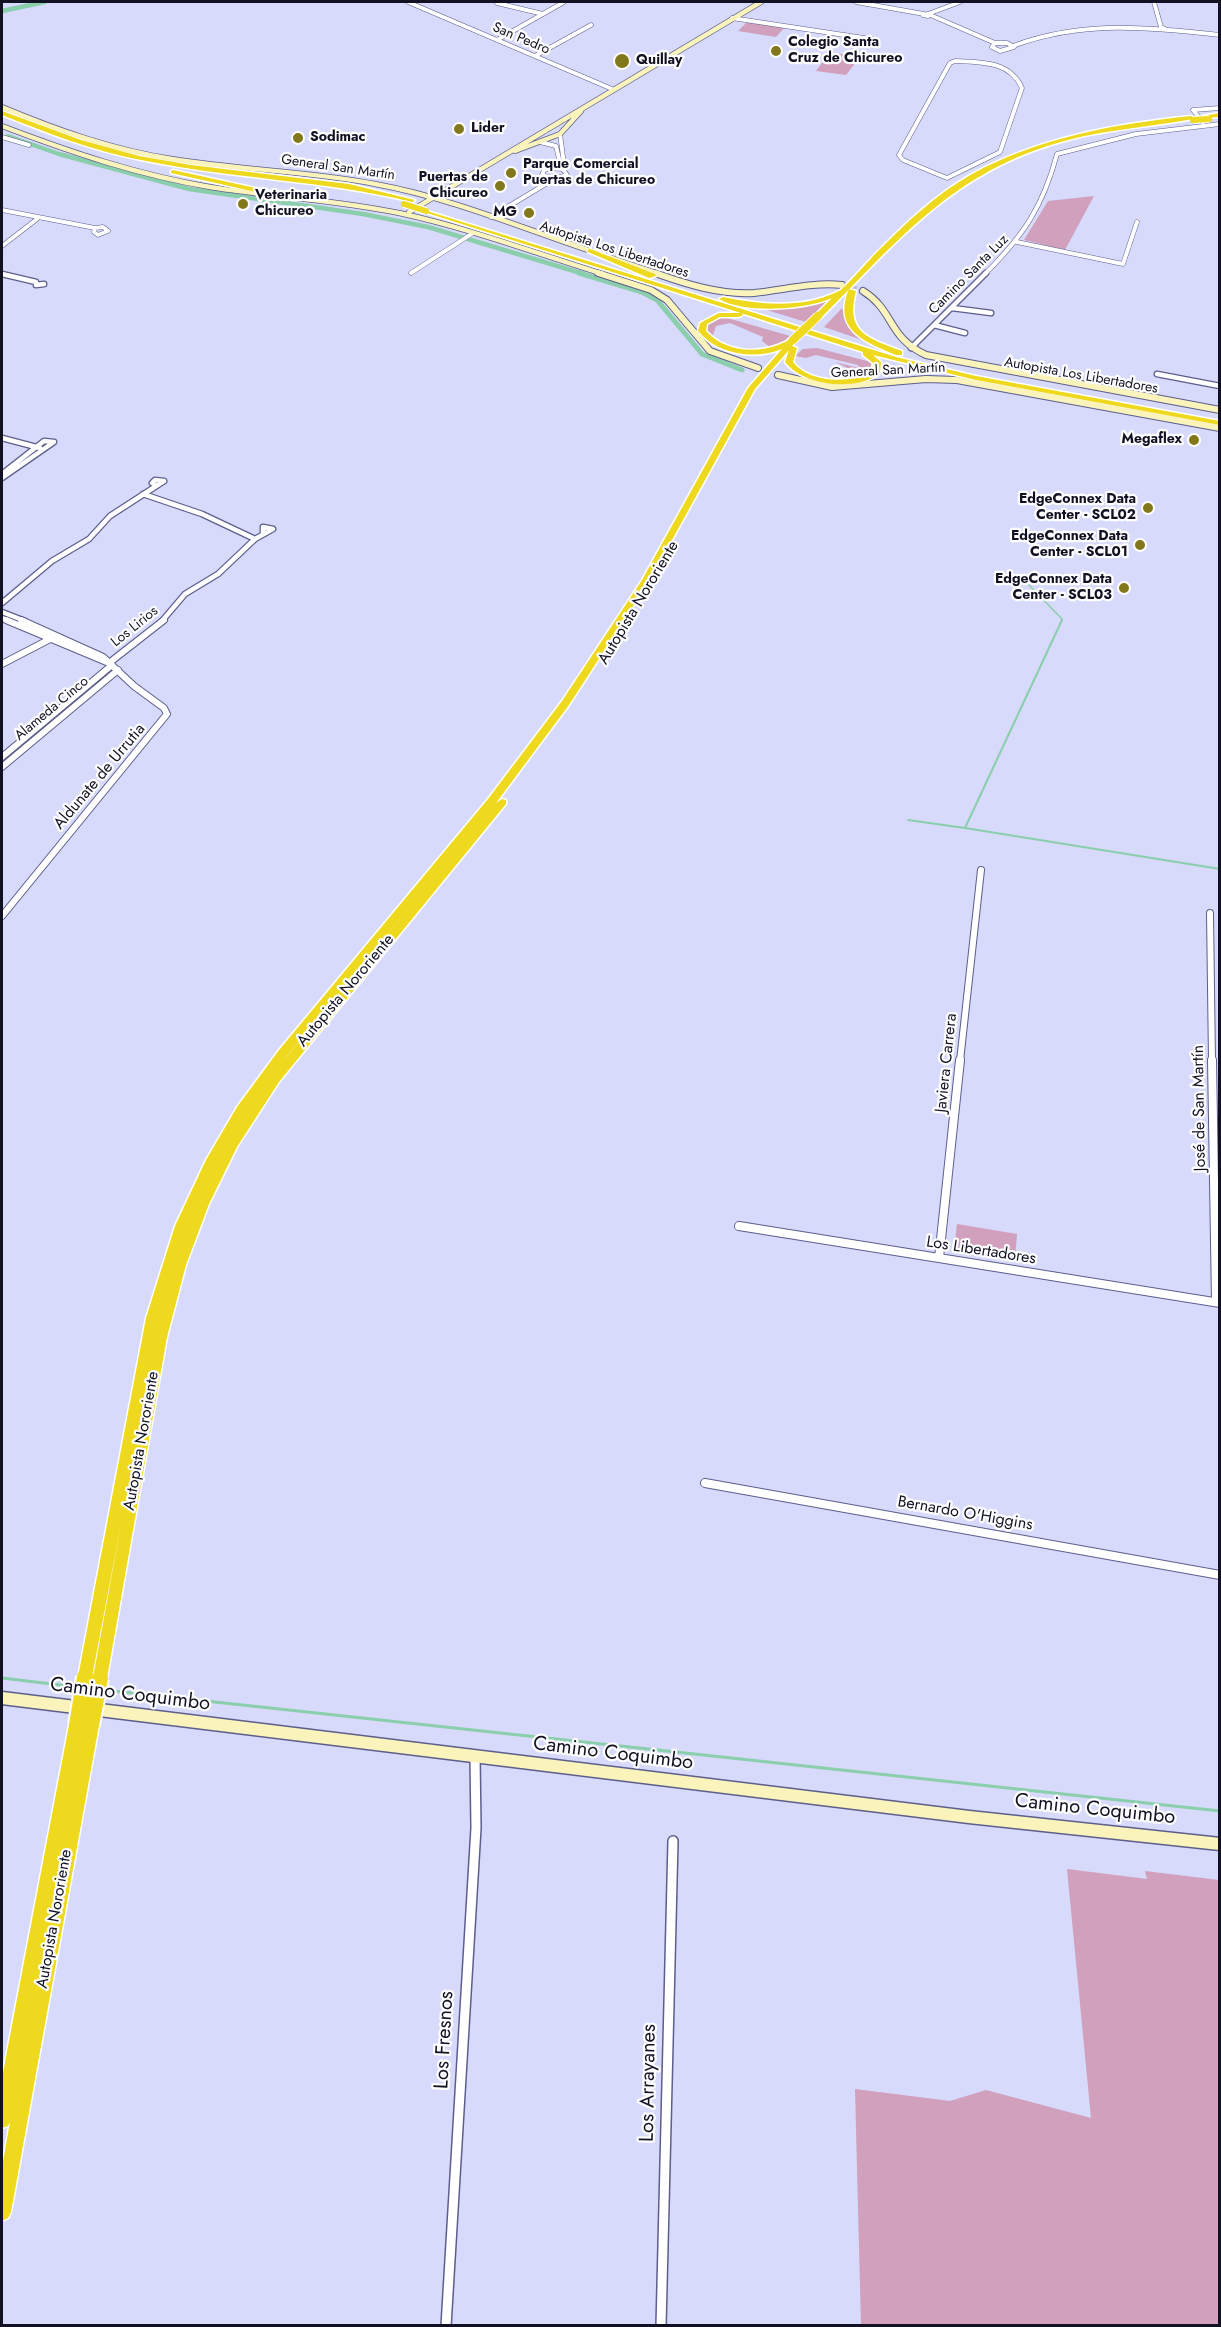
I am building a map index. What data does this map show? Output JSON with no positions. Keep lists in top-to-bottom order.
{
  "streets": {
    "highway": ["Autopista Los Libertadores", "Autopista Nororiente"],
    "street": [
      "San Pedro",
      "General San Martín",
      "Camino Santa Luz",
      "Los Lirios",
      "Alameda Cinco",
      "Aldunate de Urrutia",
      "Javiera Carrera",
      "José de San Martín",
      "Los Libertadores",
      "Bernardo O'Higgins",
      "Camino Coquimbo",
      "Los Fresnos",
      "Los Arrayanes"
    ]
  },
  "crossings": [
    ["General San Martín", "Autopista Los Libertadores"],
    ["General San Martín", "Camino Santa Luz"],
    ["General San Martín", "Autopista Nororiente"],
    ["Camino Santa Luz", "Autopista Nororiente"],
    ["Los Lirios", "Alameda Cinco"],
    ["Los Lirios", "Aldunate de Urrutia"],
    ["Alameda Cinco", "Aldunate de Urrutia"],
    ["Javiera Carrera", "Los Libertadores"],
    ["José de San Martín", "Los Libertadores"],
    ["Camino Coquimbo", "Los Fresnos"]
  ],
  "places": [
    "Colegio Santa Cruz de Chicureo",
    "Quillay",
    "Lider",
    "Sodimac",
    "Parque Comercial Puertas de Chicureo",
    "Puertas de Chicureo",
    "Veterinaria Chicureo",
    "MG",
    "Megaflex",
    "EdgeConnex Data Center - SCL02",
    "EdgeConnex Data Center - SCL01",
    "EdgeConnex Data Center - SCL03"
  ]
}
